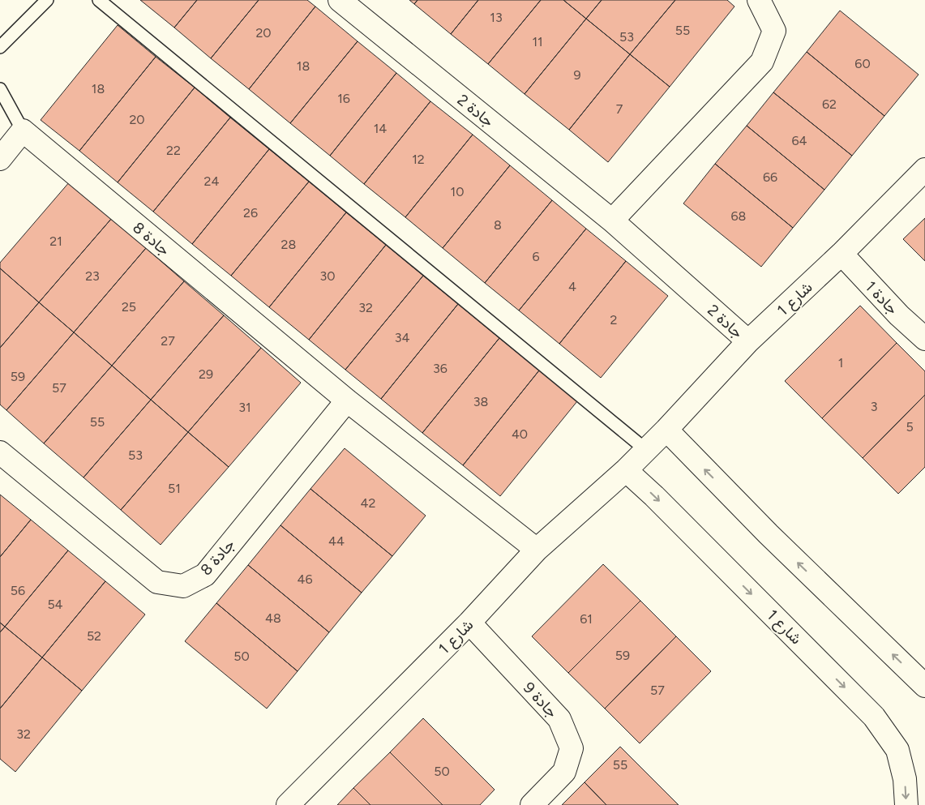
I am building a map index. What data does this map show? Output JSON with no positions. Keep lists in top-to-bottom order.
{
  "streets": {
    "street": [
      "جادة 2",
      "جادة 8",
      "جادة 1",
      "شارع 1",
      "جادة 9"
    ]
  },
  "crossings": [
    ["جادة 2", "شارع 1"],
    ["جادة 8", "شارع 1"],
    ["جادة 1", "شارع 1"],
    ["شارع 1", "جادة 9"]
  ],
  "house_numbers": [
    "13",
    "55",
    "20",
    "53",
    "11",
    "60",
    "18",
    "9",
    "18",
    "16",
    "62",
    "7",
    "20",
    "14",
    "64",
    "22",
    "12",
    "66",
    "24",
    "10",
    "26",
    "68",
    "8",
    "21",
    "28",
    "6",
    "23",
    "30",
    "4",
    "25",
    "32",
    "2",
    "34",
    "27",
    "1",
    "36",
    "29",
    "59",
    "57",
    "38",
    "3",
    "31",
    "55",
    "5",
    "40",
    "53",
    "51",
    "42",
    "44",
    "46",
    "56",
    "54",
    "48",
    "61",
    "52",
    "59",
    "50",
    "57",
    "32",
    "55",
    "50"
  ]
}
